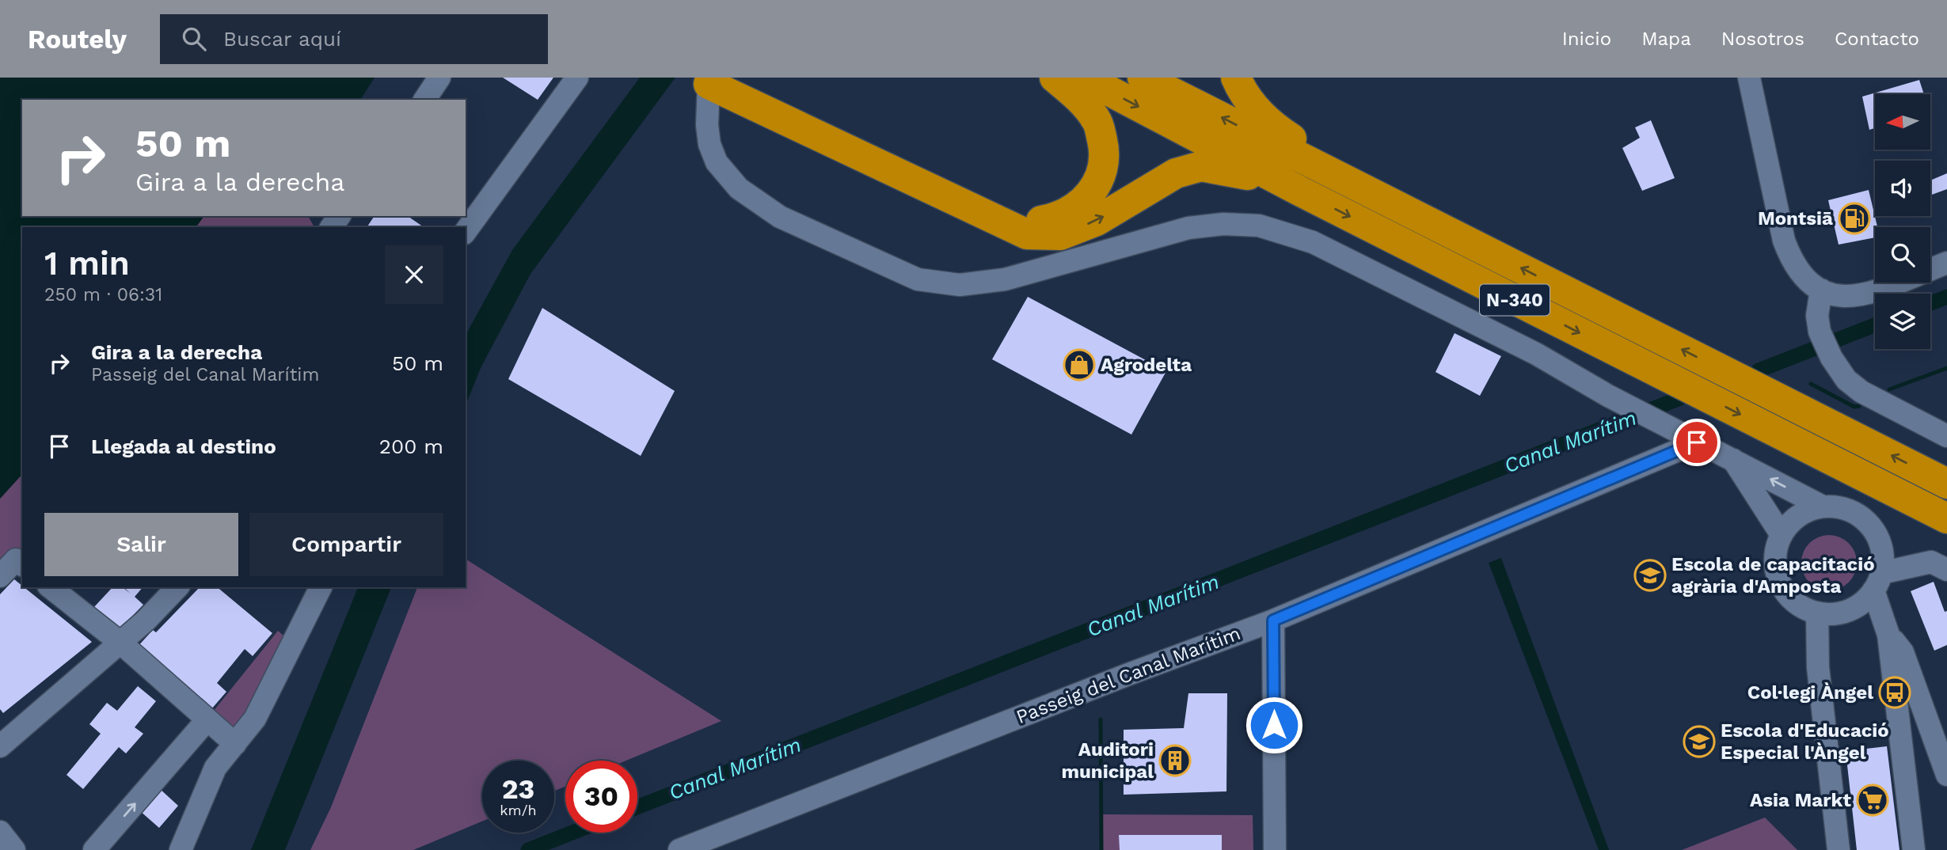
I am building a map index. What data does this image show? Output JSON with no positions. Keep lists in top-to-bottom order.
{
  "streets": {
    "highway": ["N-340"],
    "street": ["Passeig del Canal Marítim"]
  },
  "water": ["Canal Marítim"],
  "places": {
    "fuel station": ["Montsiā"],
    "shop": ["Agrodelta"],
    "school or university": ["Escola de capacitació agrària d'Amposta", "Escola d'Educació Especial l'Àngel"],
    "bus stop": ["Col·legi Àngel"],
    "building": ["Auditori municipal"],
    "supermarket": ["Asia Markt"]
  },
  "north": "left",
  "page": {
    "header": "Routely",
    "search": "Buscar aquí",
    "nav": [
      "Inicio",
      "Mapa",
      "Nosotros",
      "Contacto"
    ],
    "turn": ["50 m", "Gira a la derecha"],
    "heading": ["1 min", "250 m · 06:31"],
    "list": [
      {
        "name": "Gira a la derecha",
        "note": "Passeig del Canal Marítim",
        "value": "50 m"
      },
      {
        "name": "Llegada al destino",
        "value": "200 m"
      }
    ],
    "buttons": ["Salir", "Compartir"],
    "speed": "23 km/h",
    "limit": "30"
  }
}
